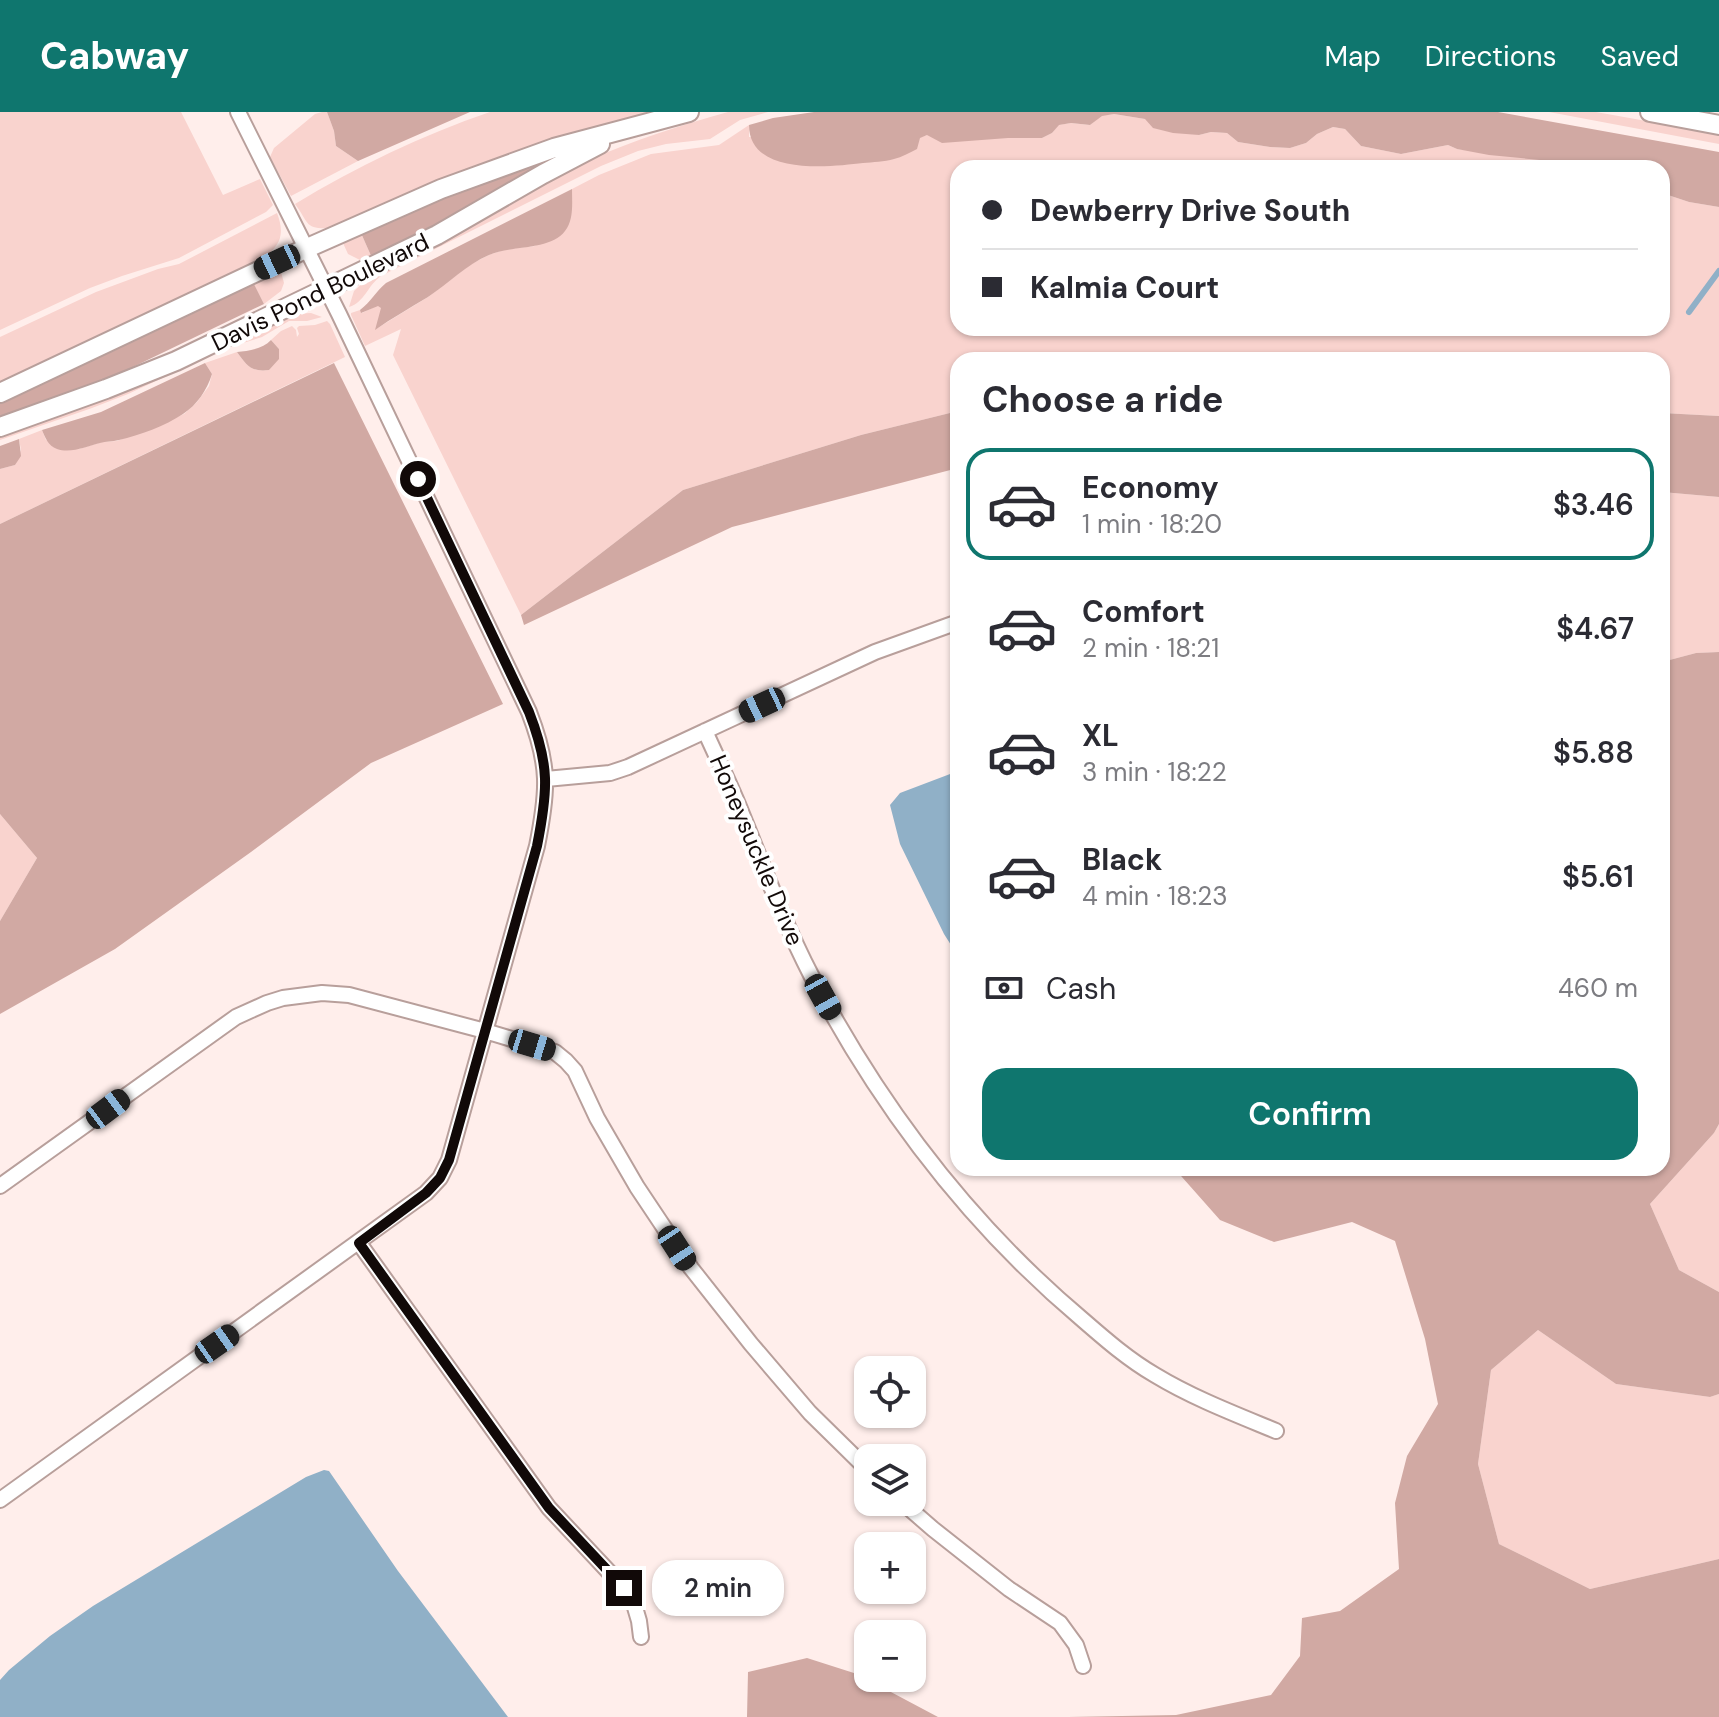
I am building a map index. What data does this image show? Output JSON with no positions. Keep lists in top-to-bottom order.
{
  "streets": {
    "street": ["Davis Pond Boulevard", "Honeysuckle Drive"]
  },
  "page": {
    "header": "Cabway",
    "nav": ["Map", "Directions", "Saved"],
    "banner": ["Dewberry Drive South", "Kalmia Court"],
    "heading": "Choose a ride",
    "list": [
      {
        "name": "Economy",
        "note": "1 min · 18:20",
        "value": "$3.46"
      },
      {
        "name": "Comfort",
        "note": "2 min · 18:21",
        "value": "$4.67"
      },
      {
        "name": "XL",
        "note": "3 min · 18:22",
        "value": "$5.88"
      },
      {
        "name": "Black",
        "note": "4 min · 18:23",
        "value": "$5.61"
      }
    ],
    "pay": ["Cash", "460 m"],
    "buttons": "Confirm",
    "map_buttons": ["+", "−"],
    "bubble": "2 min"
  }
}
